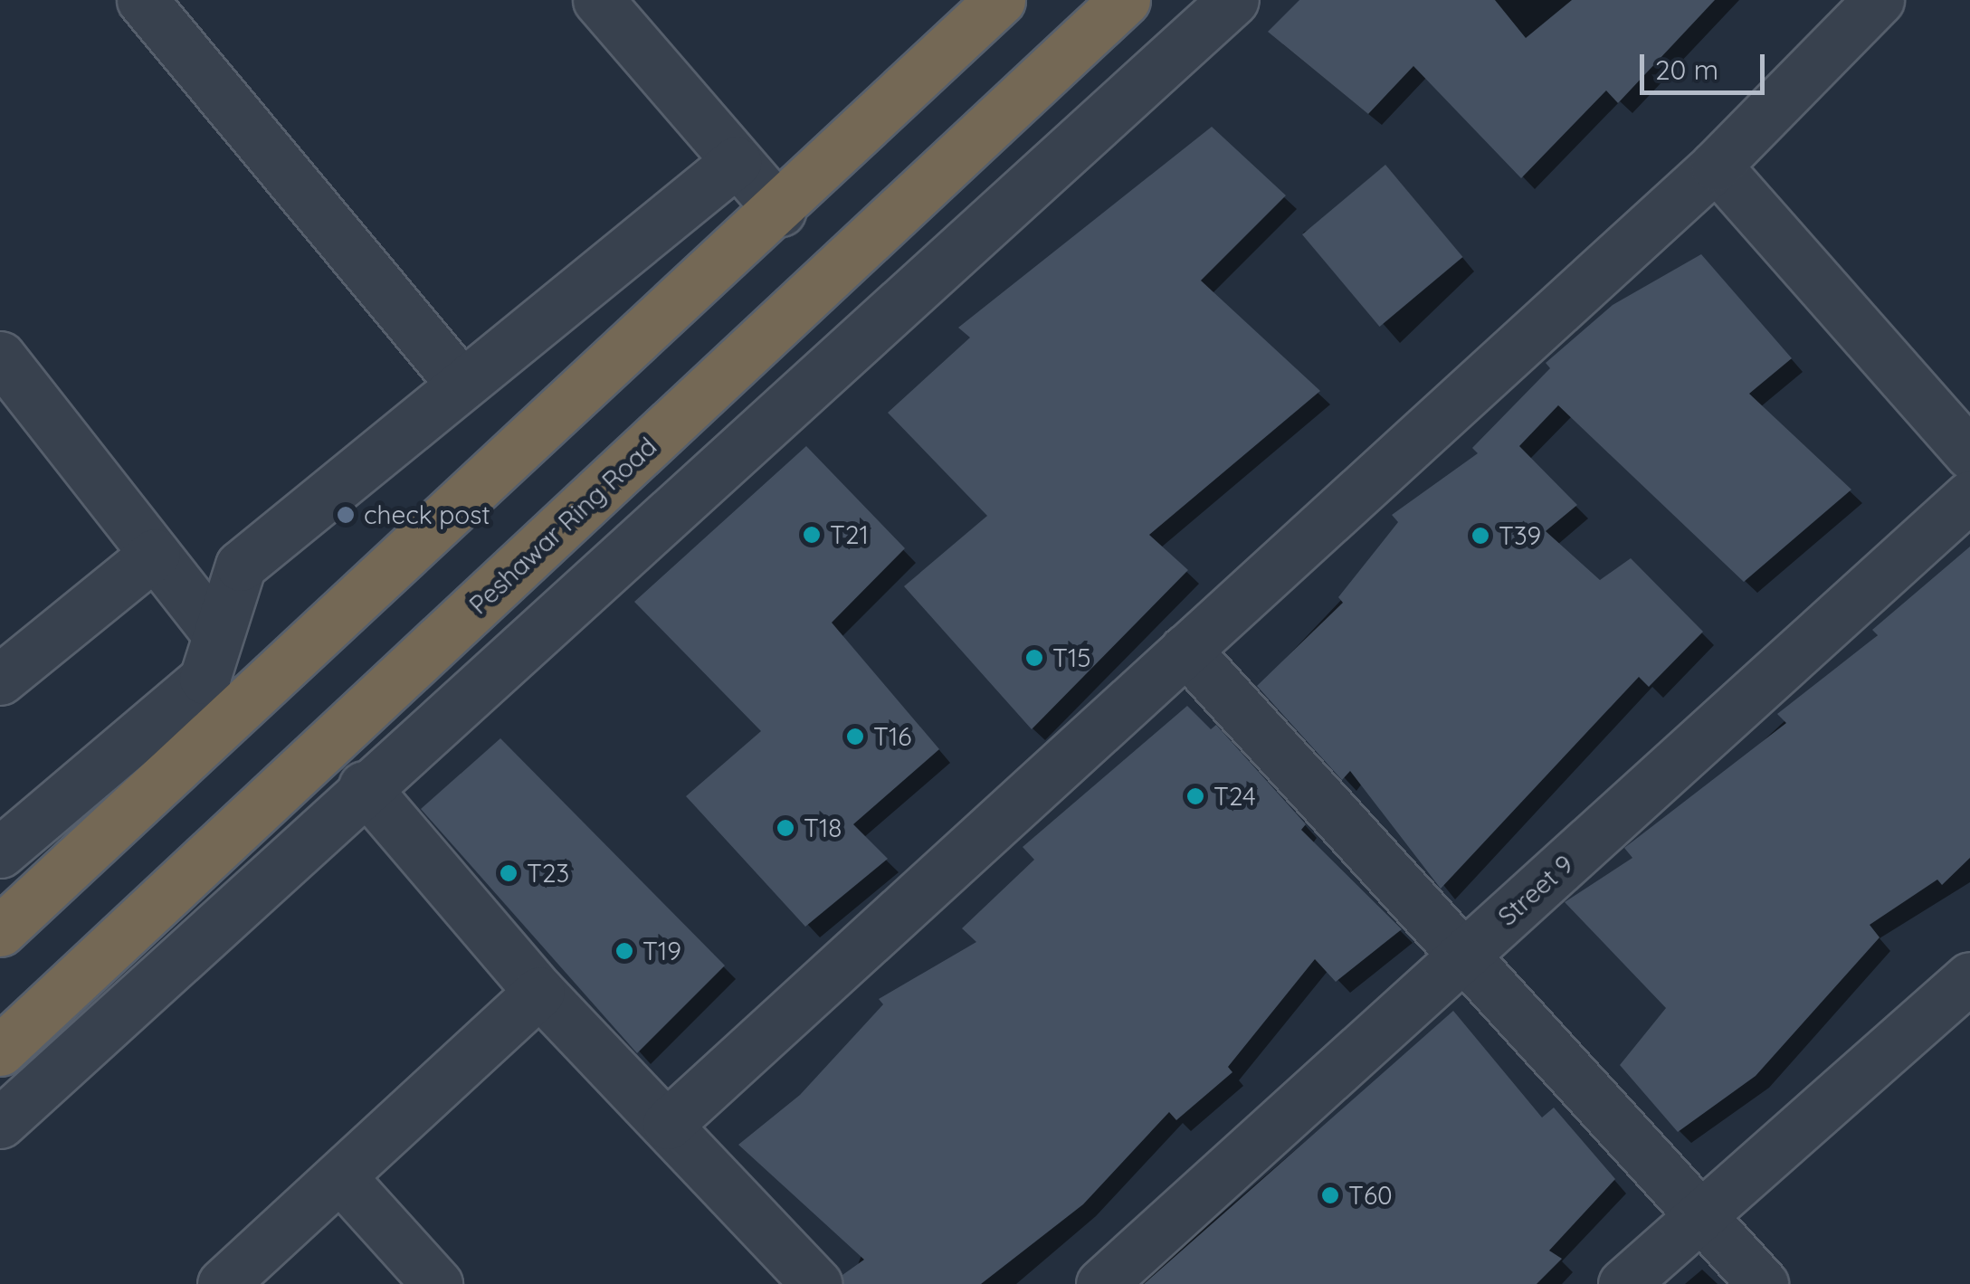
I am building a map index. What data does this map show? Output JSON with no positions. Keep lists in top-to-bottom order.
{
  "streets": {
    "highway": ["Peshawar Ring Road"],
    "street": ["Street 9"]
  },
  "places": [
    "check post",
    "T21",
    "T39",
    "T15",
    "T16",
    "T24",
    "T18",
    "T23",
    "T19",
    "T60"
  ],
  "scale_bar": "20 m"
}
